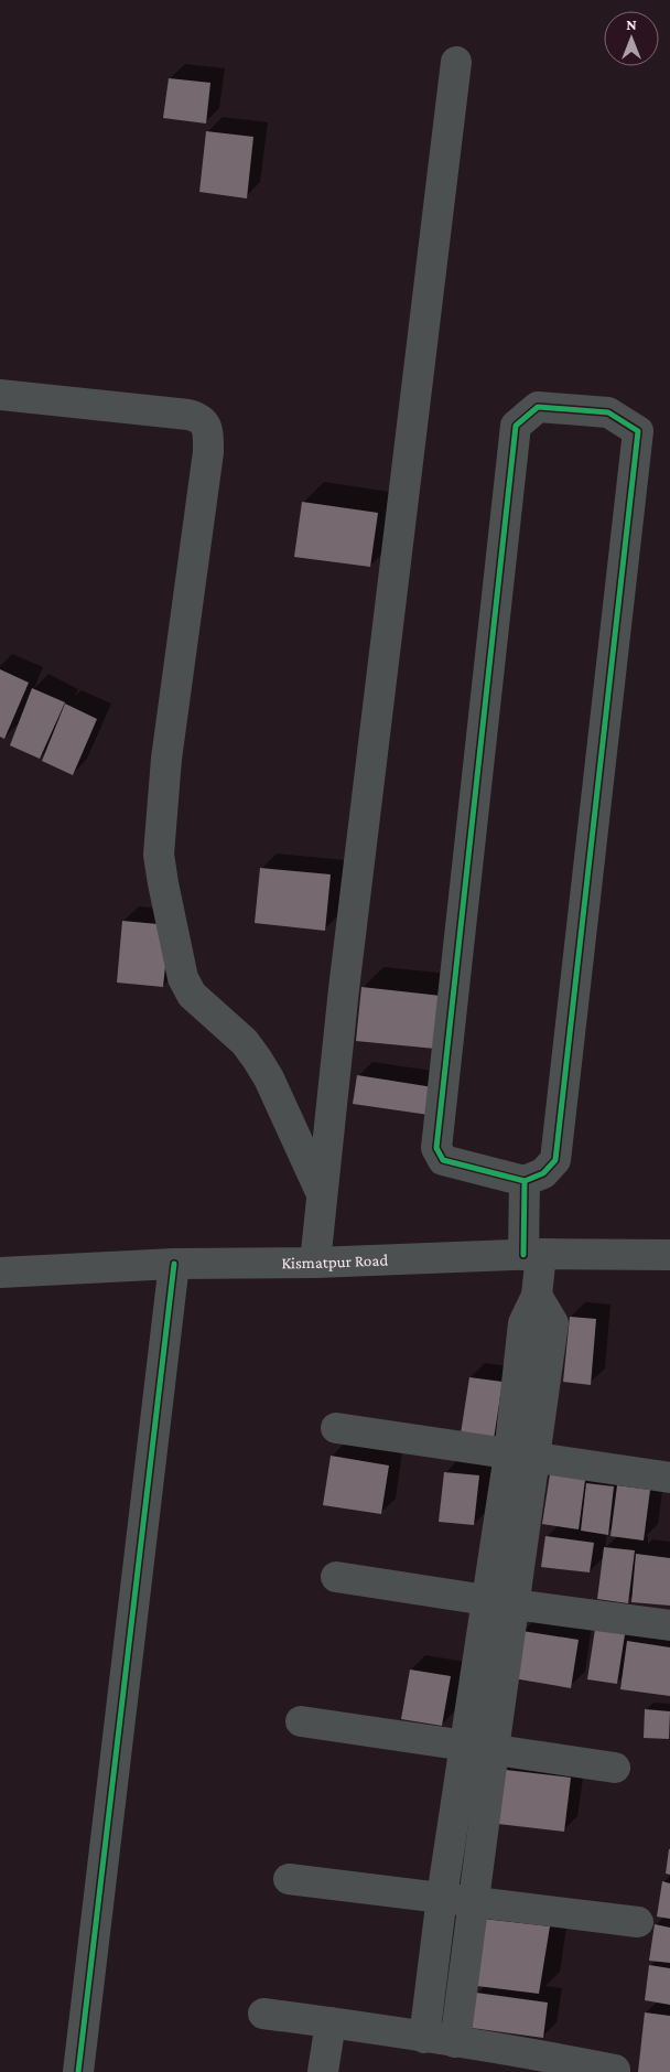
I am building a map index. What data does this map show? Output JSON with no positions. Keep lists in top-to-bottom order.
{
  "streets": {
    "street": ["Kismatpur Road"]
  },
  "north": "top"
}
